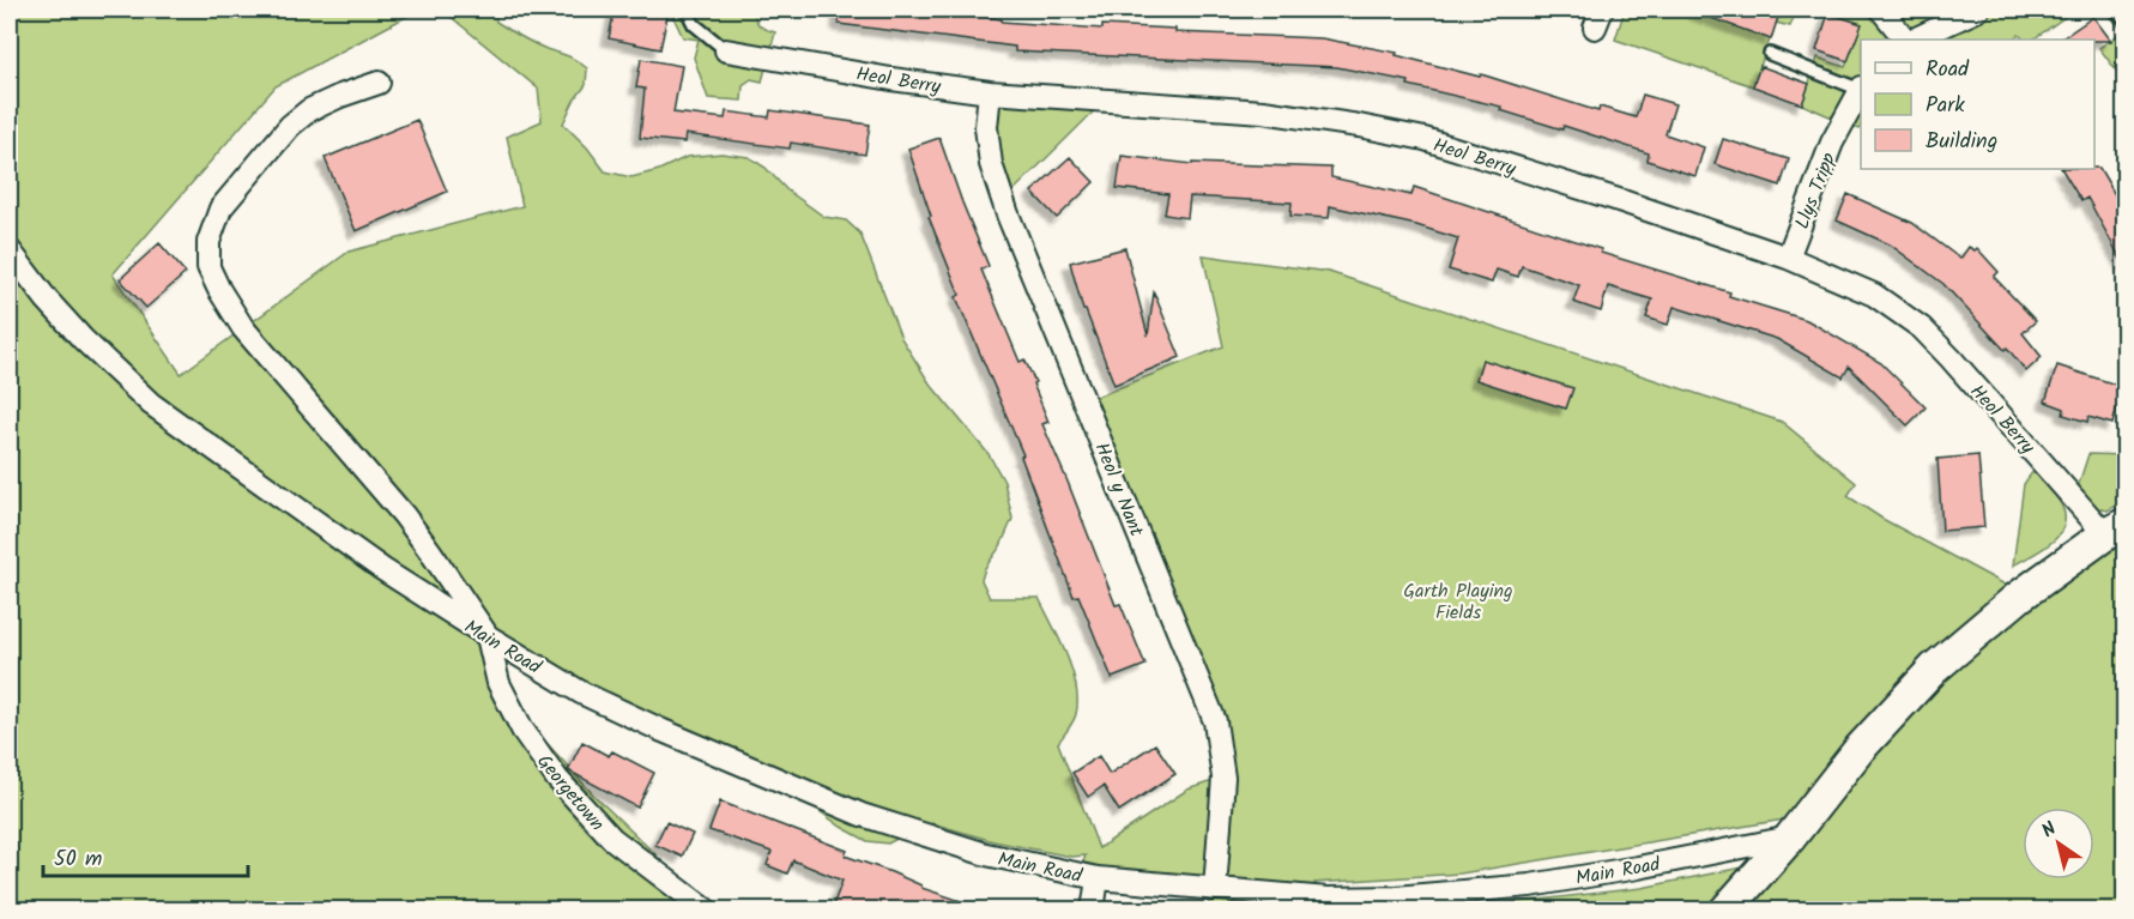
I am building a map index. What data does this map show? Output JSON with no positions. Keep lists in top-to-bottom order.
{
  "streets": {
    "street": [
      "Heol Berry",
      "Llys Tripp",
      "Heol y Nant",
      "Main Road",
      "Georgetown"
    ]
  },
  "crossings": [
    ["Heol Berry", "Llys Tripp"],
    ["Heol Berry", "Heol y Nant"],
    ["Heol y Nant", "Main Road"],
    ["Main Road", "Georgetown"]
  ],
  "parks": ["Garth Playing Fields"],
  "legend": ["Road", "Park", "Building"],
  "scale_bar": "50 m",
  "north": "top left"
}
